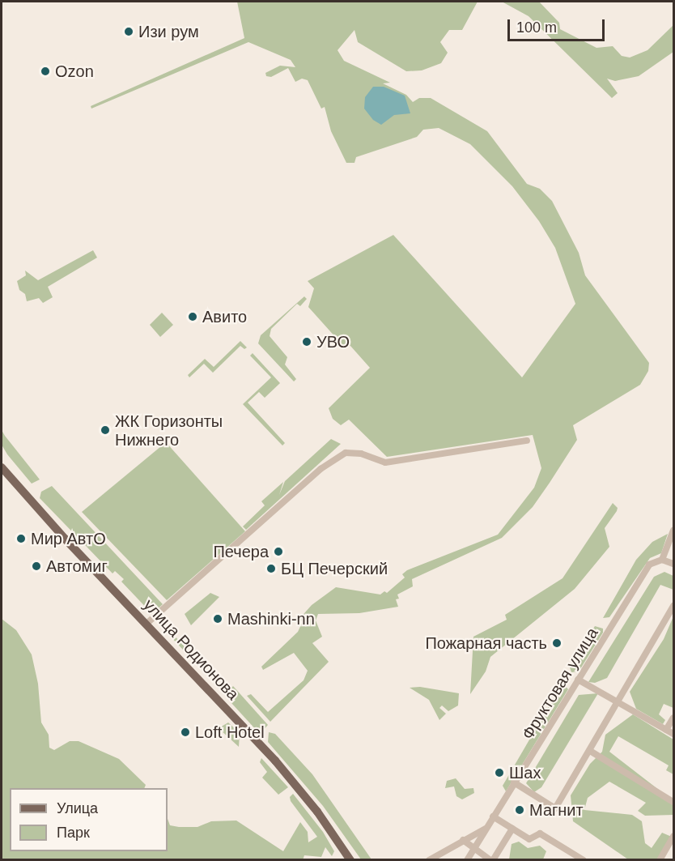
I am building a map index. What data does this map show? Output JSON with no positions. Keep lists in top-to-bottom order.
{
  "streets": {
    "main road": ["улица Родионова"],
    "street": ["Фруктовая улица"]
  },
  "places": [
    "Изи рум",
    "Ozon",
    "Авито",
    "УВО",
    "ЖК Горизонты Нижнего",
    "Мир АвтО",
    "Печера",
    "Автомиг",
    "БЦ Печерский",
    "Mashinki-nn",
    "Пожарная часть",
    "Loft Hotel",
    "Шах",
    "Магнит"
  ],
  "legend": ["Улица", "Парк"],
  "scale_bar": "100 m"
}
